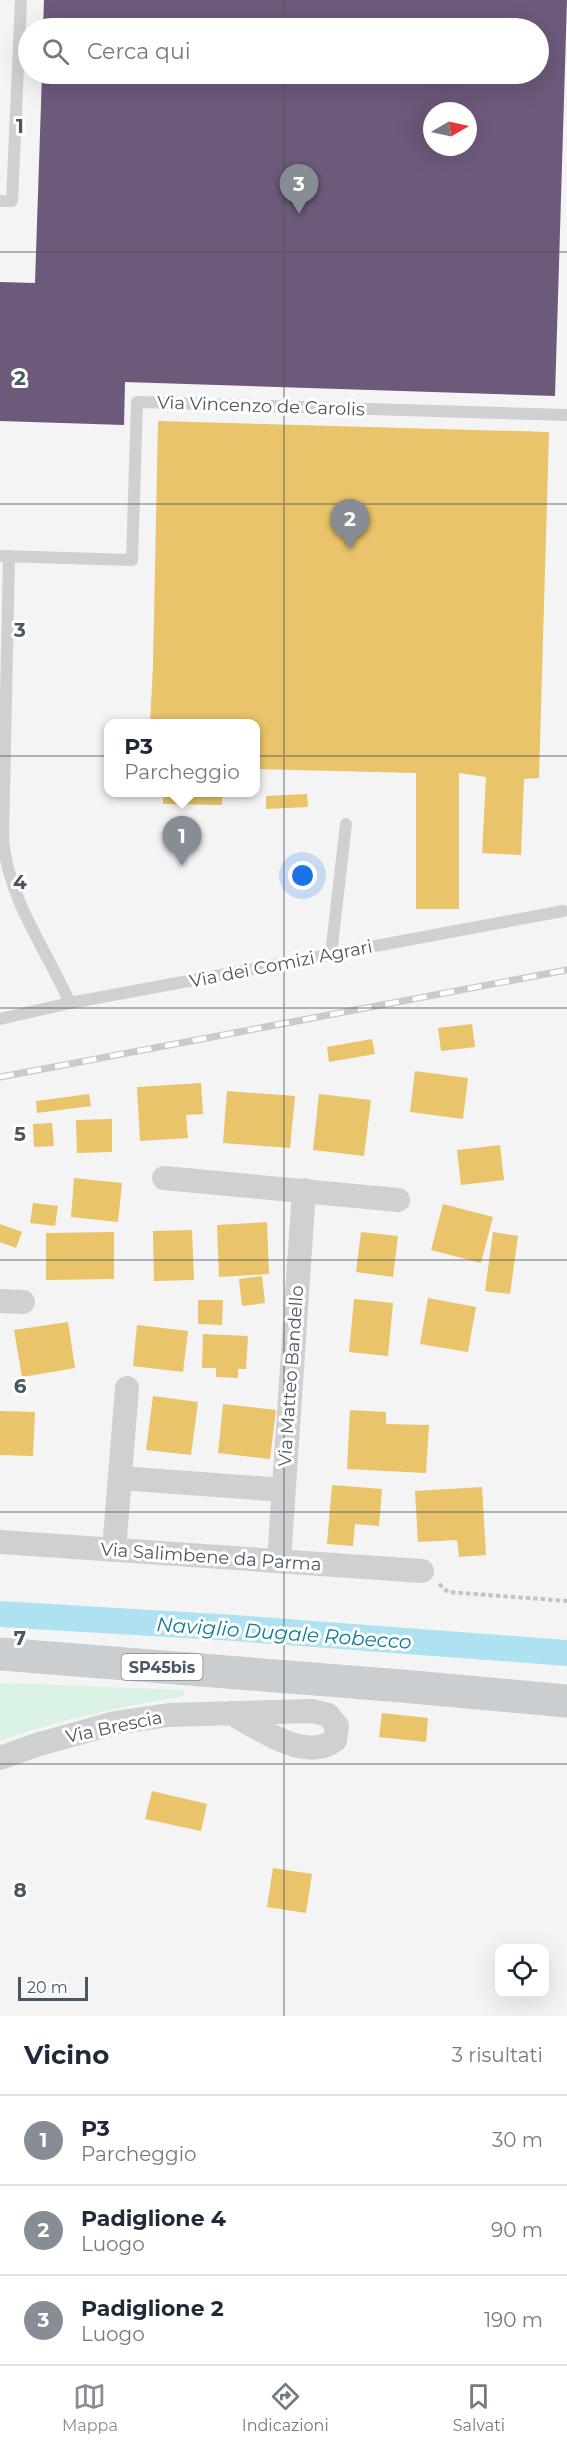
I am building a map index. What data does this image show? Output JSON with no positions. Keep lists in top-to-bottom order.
{
  "streets": {
    "main road": ["SP45bis"],
    "street": ["Via Matteo Bandello", "Via Salimbene da Parma", "Via Brescia"],
    "lane": ["Via Vincenzo de Carolis", "Via dei Comizi Agrari"]
  },
  "crossings": [
    ["Via Matteo Bandello", "Via Salimbene da Parma"]
  ],
  "water": ["Naviglio Dugale Robecco"],
  "scale_bar": "20 m",
  "north": "right",
  "page": {
    "search": "Cerca qui",
    "pins": ["3", "2", "1"],
    "popup": ["P3", "Parcheggio"],
    "scale": "20 m",
    "heading": ["Vicino", "3 risultati"],
    "list": [
      {
        "mark": "1",
        "name": "P3",
        "note": "Parcheggio",
        "value": "30 m"
      },
      {
        "mark": "2",
        "name": "Padiglione 4",
        "note": "Luogo",
        "value": "90 m"
      },
      {
        "mark": "3",
        "name": "Padiglione 2",
        "note": "Luogo",
        "value": "190 m"
      }
    ],
    "nav": ["Mappa", "Indicazioni", "Salvati"]
  },
  "grid": {
    "rows": [
      "1",
      "2",
      "3",
      "4",
      "5",
      "6",
      "7",
      "8"
    ]
  }
}
